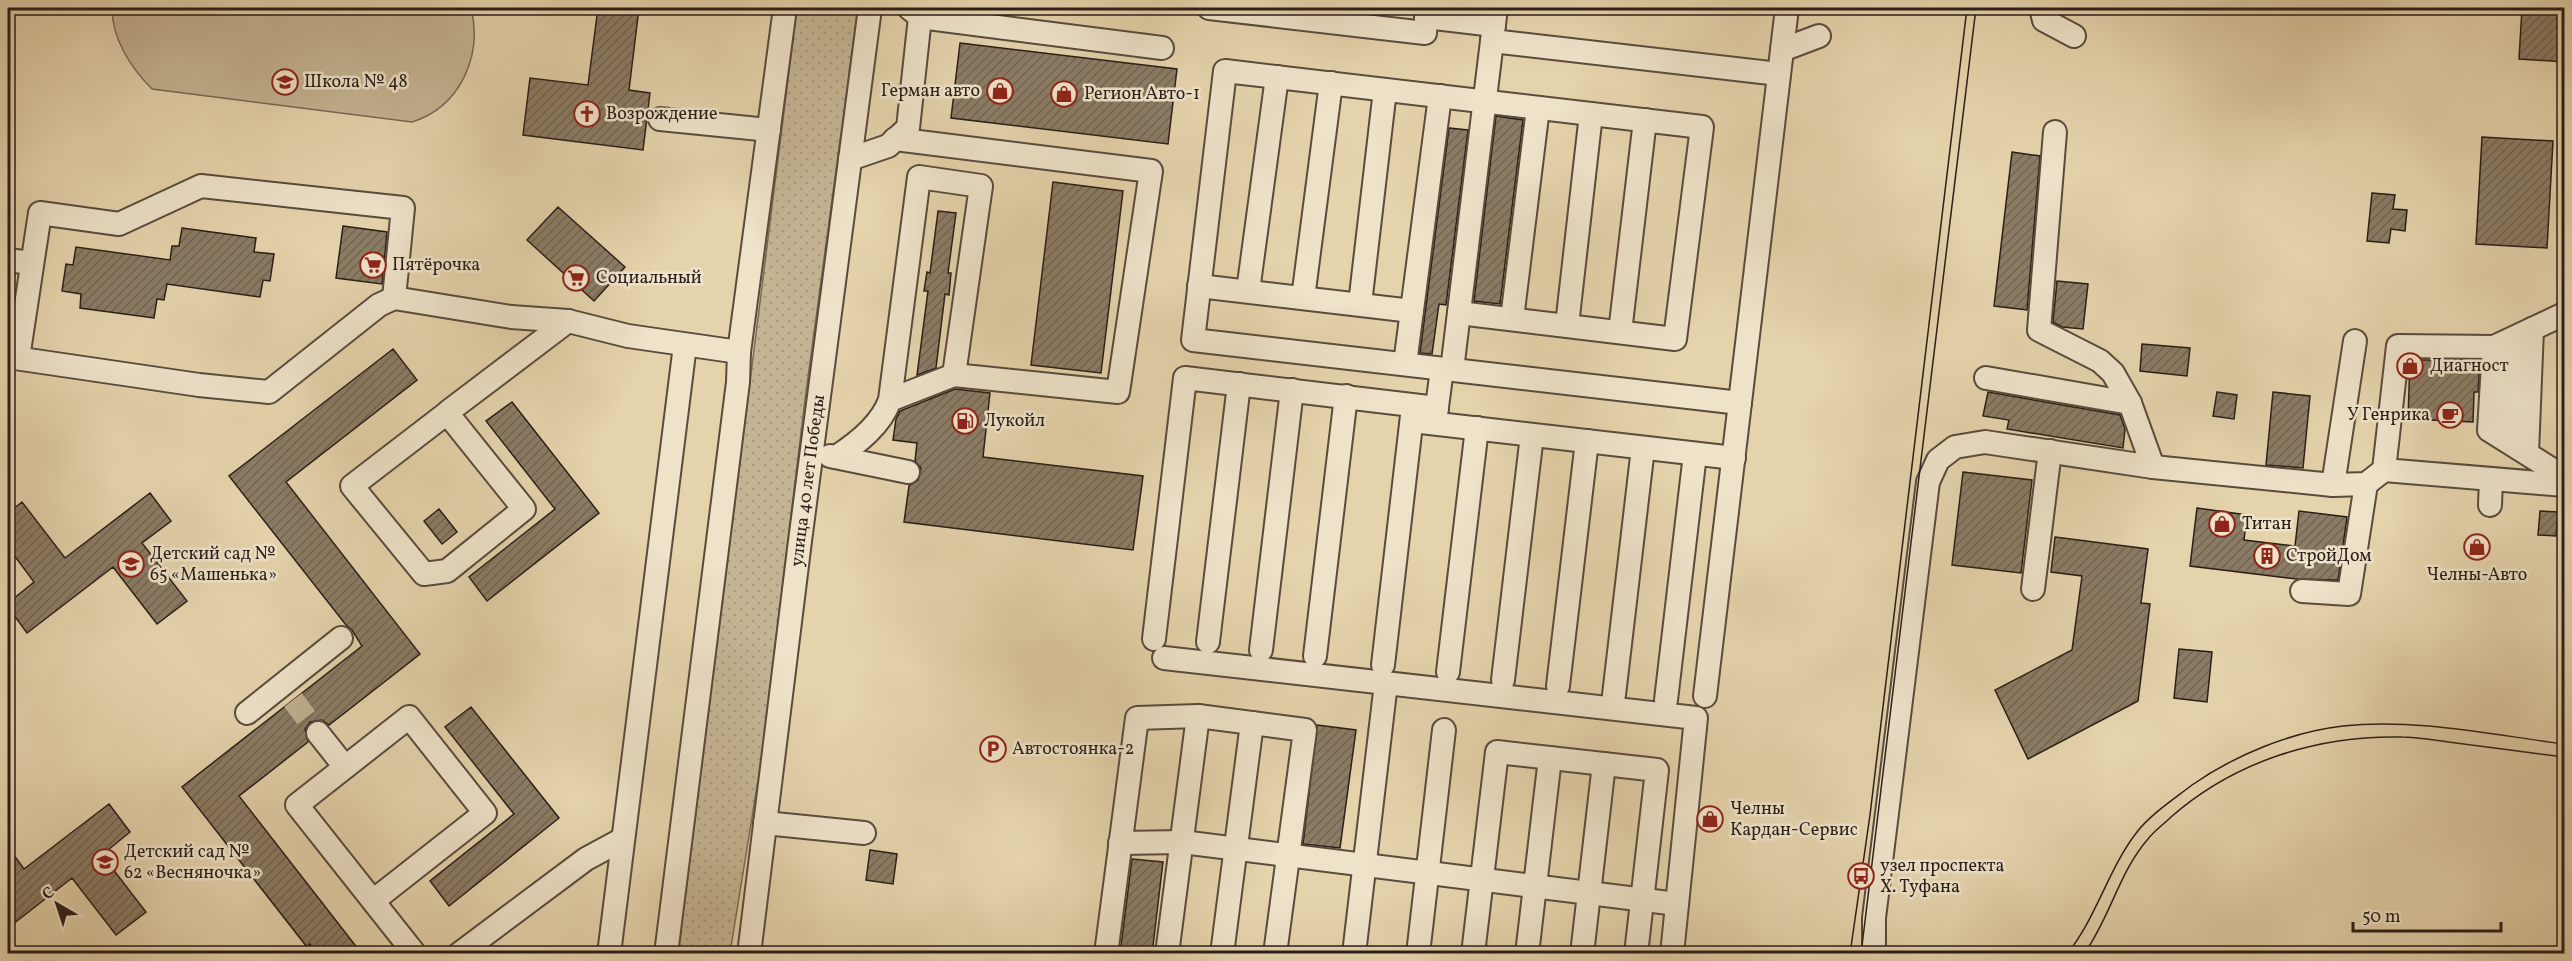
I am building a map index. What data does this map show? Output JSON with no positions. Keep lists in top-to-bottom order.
{
  "streets": {
    "street": ["улица 40 лет Победы"]
  },
  "places": {
    "school or university": ["Школа № 48", "Детский сад № 65 «Машенька»", "Детский сад № 62 «Весняночка»"],
    "shop": [
      "Герман авто",
      "Регион Авто-1",
      "Диагност",
      "Титан",
      "Челны-Авто",
      "Челны Кардан-Сервис"
    ],
    "church": ["Возрождение"],
    "supermarket": ["Пятёрочка", "Социальный"],
    "cafe": ["У Генрика"],
    "fuel station": ["Лукойл"],
    "building": ["СтройДом"],
    "parking": ["Автостоянка-2"],
    "bus stop": ["узел проспекта Х. Туфана"]
  },
  "scale_bar": "50 m",
  "north": "top left"
}
